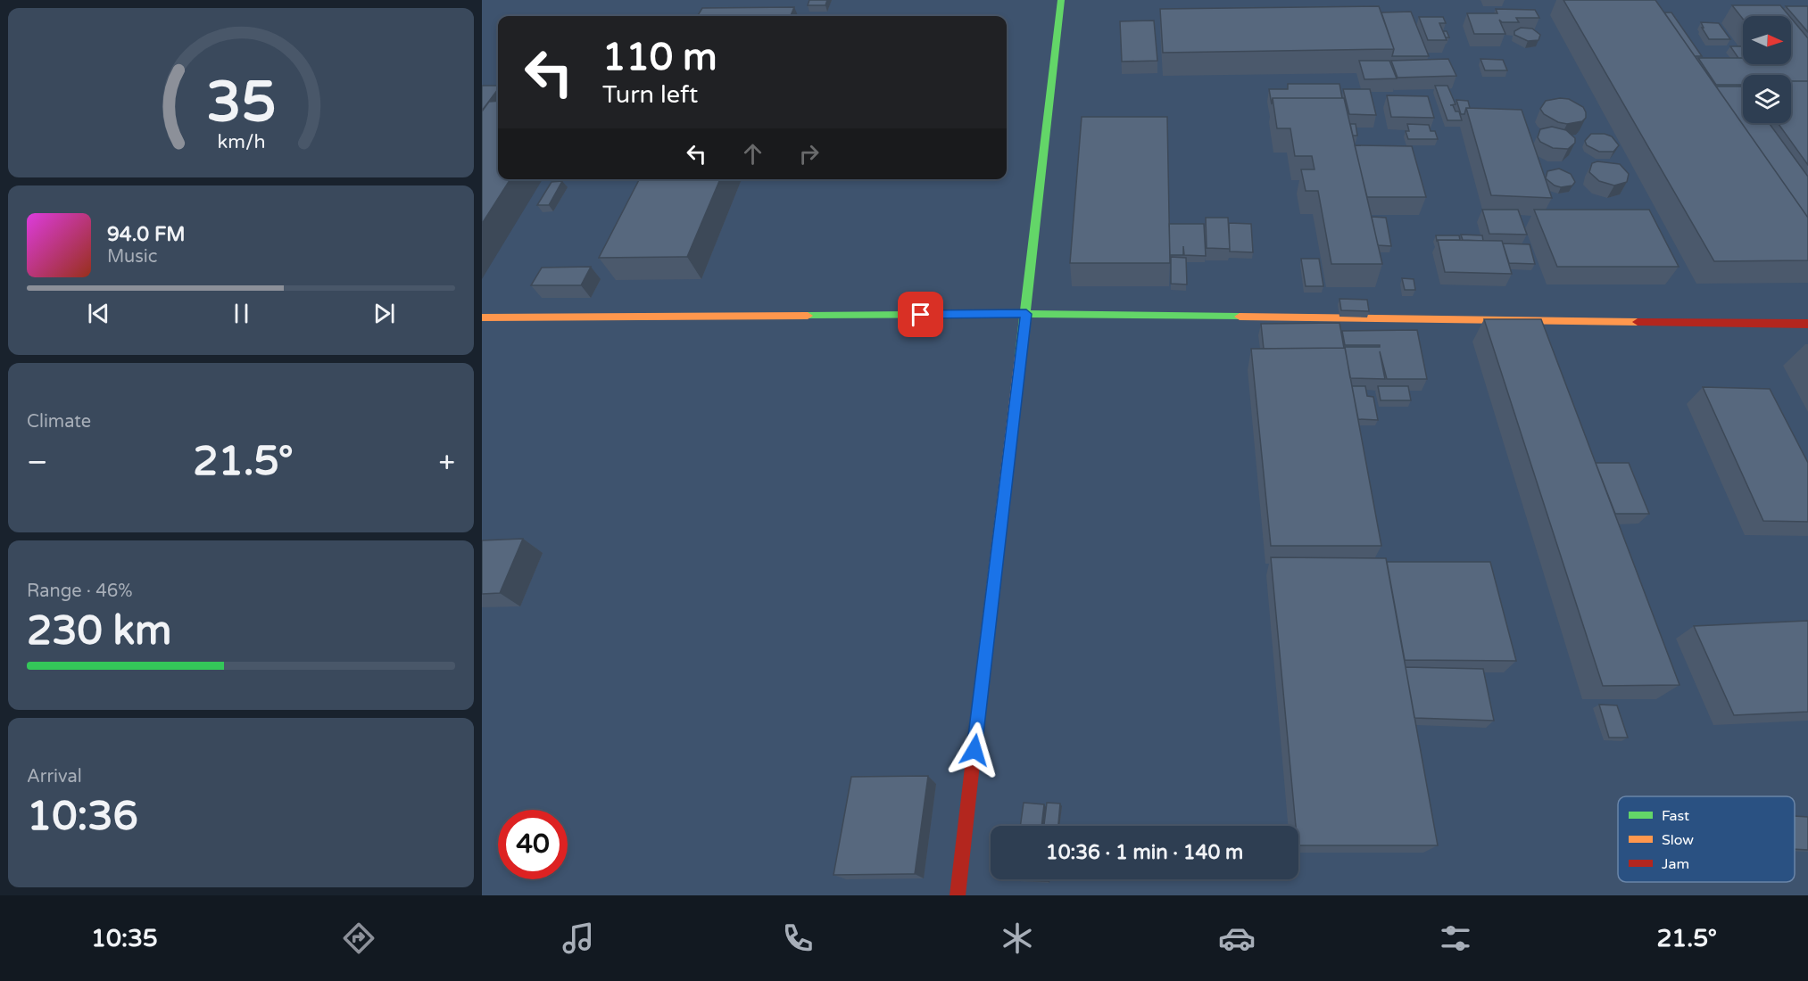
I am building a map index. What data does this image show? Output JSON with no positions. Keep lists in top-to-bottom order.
{
  "legend": ["Fast", "Slow", "Jam"],
  "north": "right",
  "page": {
    "turn": ["110 m", "Turn left"],
    "song": ["94.0 FM", "Music"],
    "tile": [
      "Climate",
      ["Range · 46%", "230 km"],
      ["Arrival", "10:36"]
    ],
    "heat": ["−", "21.5°", "+"],
    "limit": "40",
    "trip": "10:36 · 1 min · 140 m",
    "tabs": ["10:35", "21.5°"],
    "gauge": ["35", "km/h"]
  }
}
